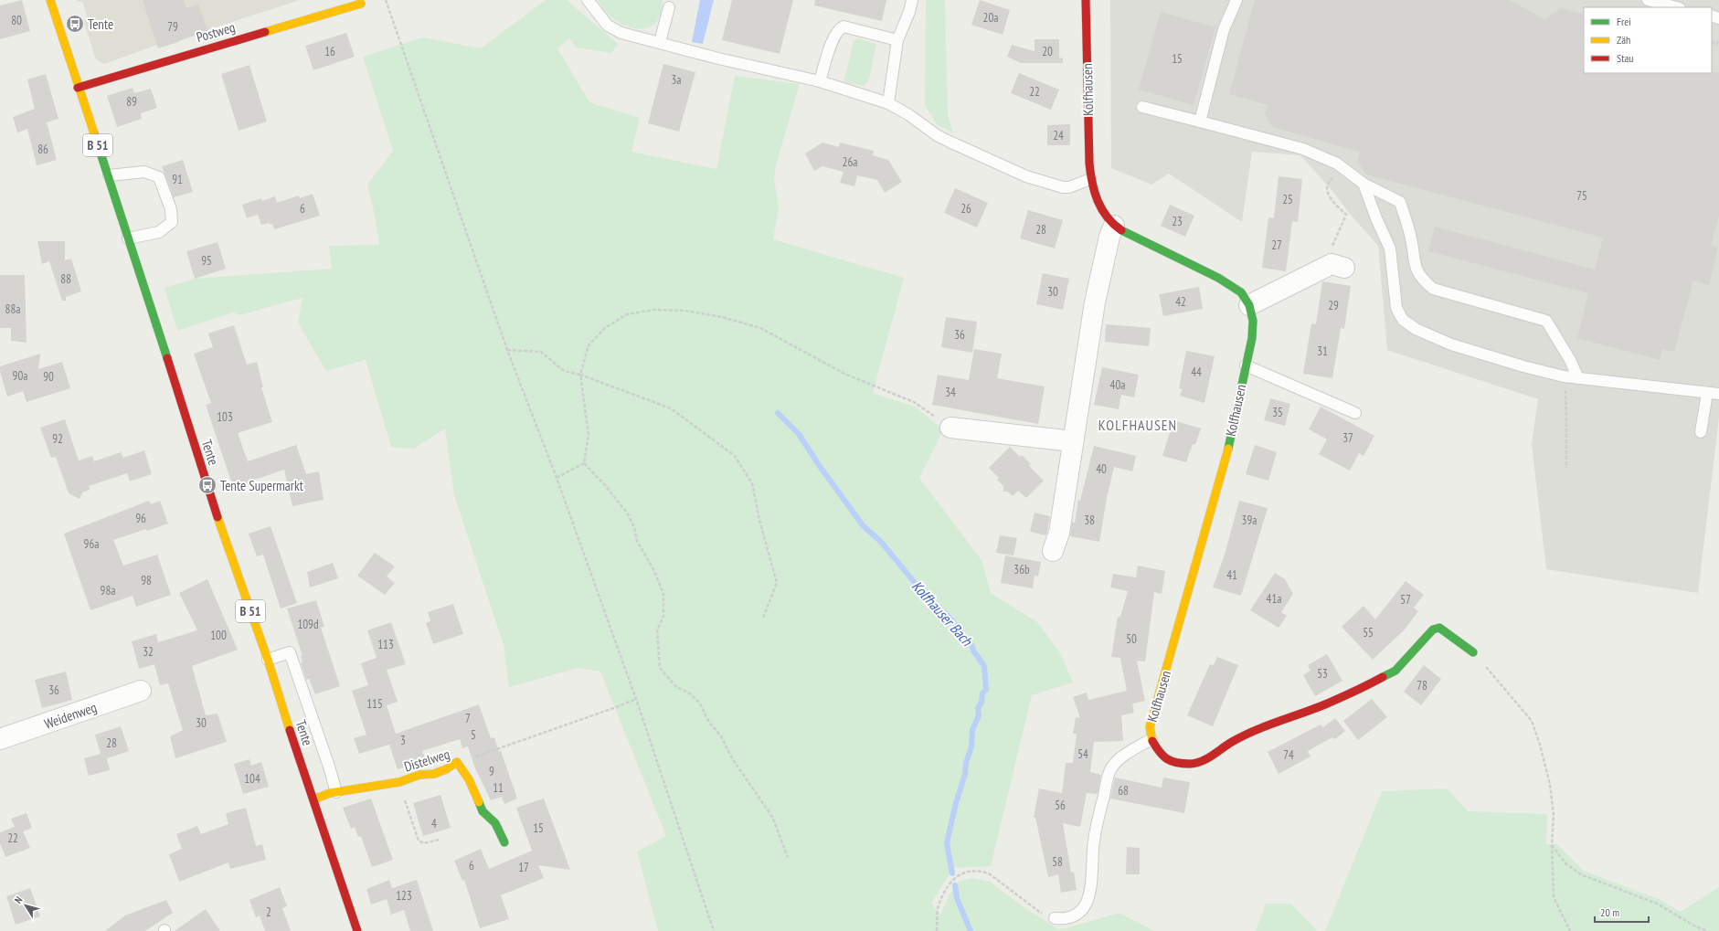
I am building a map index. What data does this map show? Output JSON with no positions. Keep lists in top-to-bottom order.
{
  "streets": {
    "street": [
      "Postweg",
      "Kolfhausen",
      "B 51",
      "Tente",
      "Weidenweg",
      "Distelweg"
    ]
  },
  "crossings": [
    ["Postweg", "Tente"],
    ["Tente", "Distelweg"]
  ],
  "districts": ["KOLFHAUSEN"],
  "water": ["Kolfhauser Bach"],
  "places": {
    "bus stop": ["Tente", "Tente Supermarkt"]
  },
  "house_numbers": [
    "20a",
    "80",
    "79",
    "16",
    "20",
    "15",
    "3a",
    "22",
    "89",
    "24",
    "86",
    "26a",
    "91",
    "75",
    "25",
    "6",
    "26",
    "23",
    "28",
    "27",
    "95",
    "88",
    "30",
    "42",
    "29",
    "88a",
    "36",
    "31",
    "44",
    "90a",
    "90",
    "40a",
    "34",
    "35",
    "103",
    "37",
    "92",
    "40",
    "96",
    "38",
    "39a",
    "96a",
    "36b",
    "41",
    "98",
    "98a",
    "41a",
    "57",
    "109d",
    "55",
    "100",
    "50",
    "113",
    "32",
    "53",
    "78",
    "36",
    "115",
    "7",
    "30",
    "5",
    "3",
    "28",
    "54",
    "74",
    "9",
    "104",
    "11",
    "68",
    "56",
    "4",
    "15",
    "22",
    "58",
    "6",
    "17",
    "123",
    "2"
  ],
  "legend": ["Frei", "Zäh", "Stau"],
  "scale_bar": "20 m",
  "north": "top left"
}
